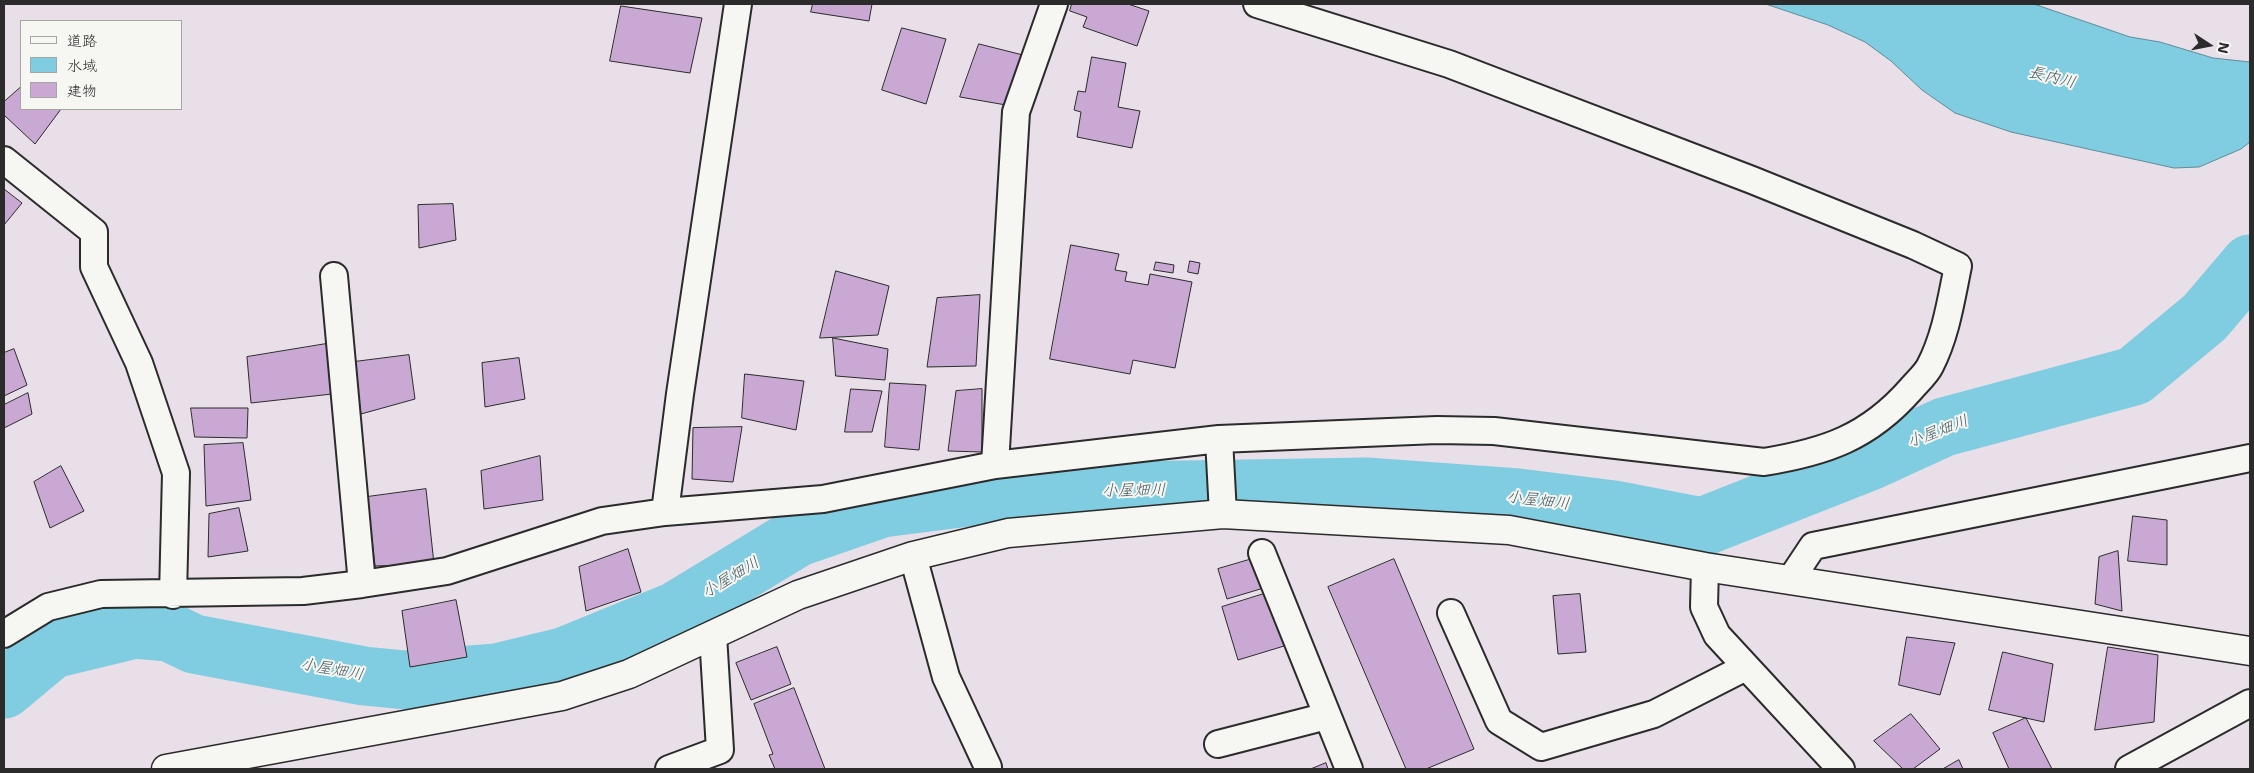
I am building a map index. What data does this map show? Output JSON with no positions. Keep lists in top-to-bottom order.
{
  "water": ["長内川", "小屋畑川"],
  "legend": ["道路", "水域", "建物"],
  "north": "right"
}
